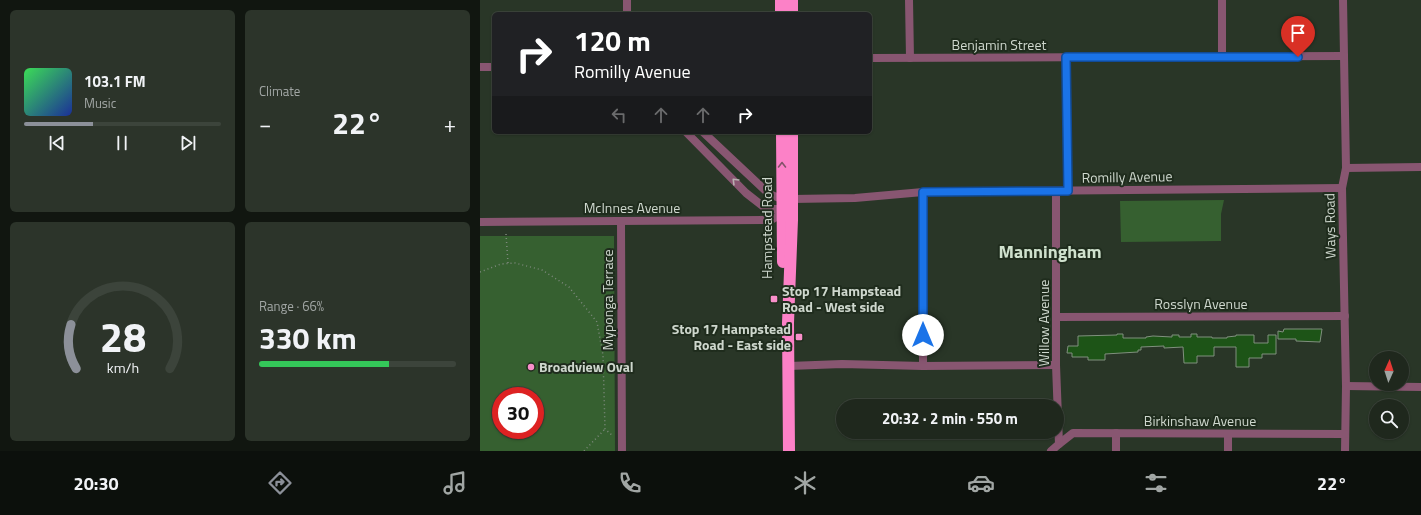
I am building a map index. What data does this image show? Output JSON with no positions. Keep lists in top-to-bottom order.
{
  "streets": {
    "highway": ["Hampstead Road"],
    "street": [
      "Benjamin Street",
      "Romilly Avenue",
      "McInnes Avenue",
      "Ways Road",
      "Myponga Terrace",
      "Rosslyn Avenue",
      "Willow Avenue",
      "Birkinshaw Avenue"
    ]
  },
  "crossings": [
    ["Benjamin Street", "Ways Road"],
    ["Romilly Avenue", "McInnes Avenue"],
    ["Romilly Avenue", "Ways Road"],
    ["Romilly Avenue", "Hampstead Road"],
    ["Romilly Avenue", "Willow Avenue"],
    ["McInnes Avenue", "Hampstead Road"],
    ["McInnes Avenue", "Myponga Terrace"],
    ["Ways Road", "Rosslyn Avenue"],
    ["Ways Road", "Birkinshaw Avenue"],
    ["Rosslyn Avenue", "Willow Avenue"],
    ["Willow Avenue", "Birkinshaw Avenue"]
  ],
  "districts": ["Manningham"],
  "places": {
    "transit": ["Stop 17 Hampstead Road - West side", "Stop 17 Hampstead Road - East side"],
    "other": ["Broadview Oval"]
  },
  "north": "top",
  "page": {
    "tile": [
      "Climate",
      ["Range · 66%", "330 km"]
    ],
    "turn": ["120 m", "Romilly Avenue"],
    "song": ["103.1 FM", "Music"],
    "heat": ["−", "22°", "+"],
    "limit": "30",
    "trip": "20:32 · 2 min · 550 m",
    "tabs": ["20:30", "22°"],
    "gauge": ["28", "km/h"]
  }
}
